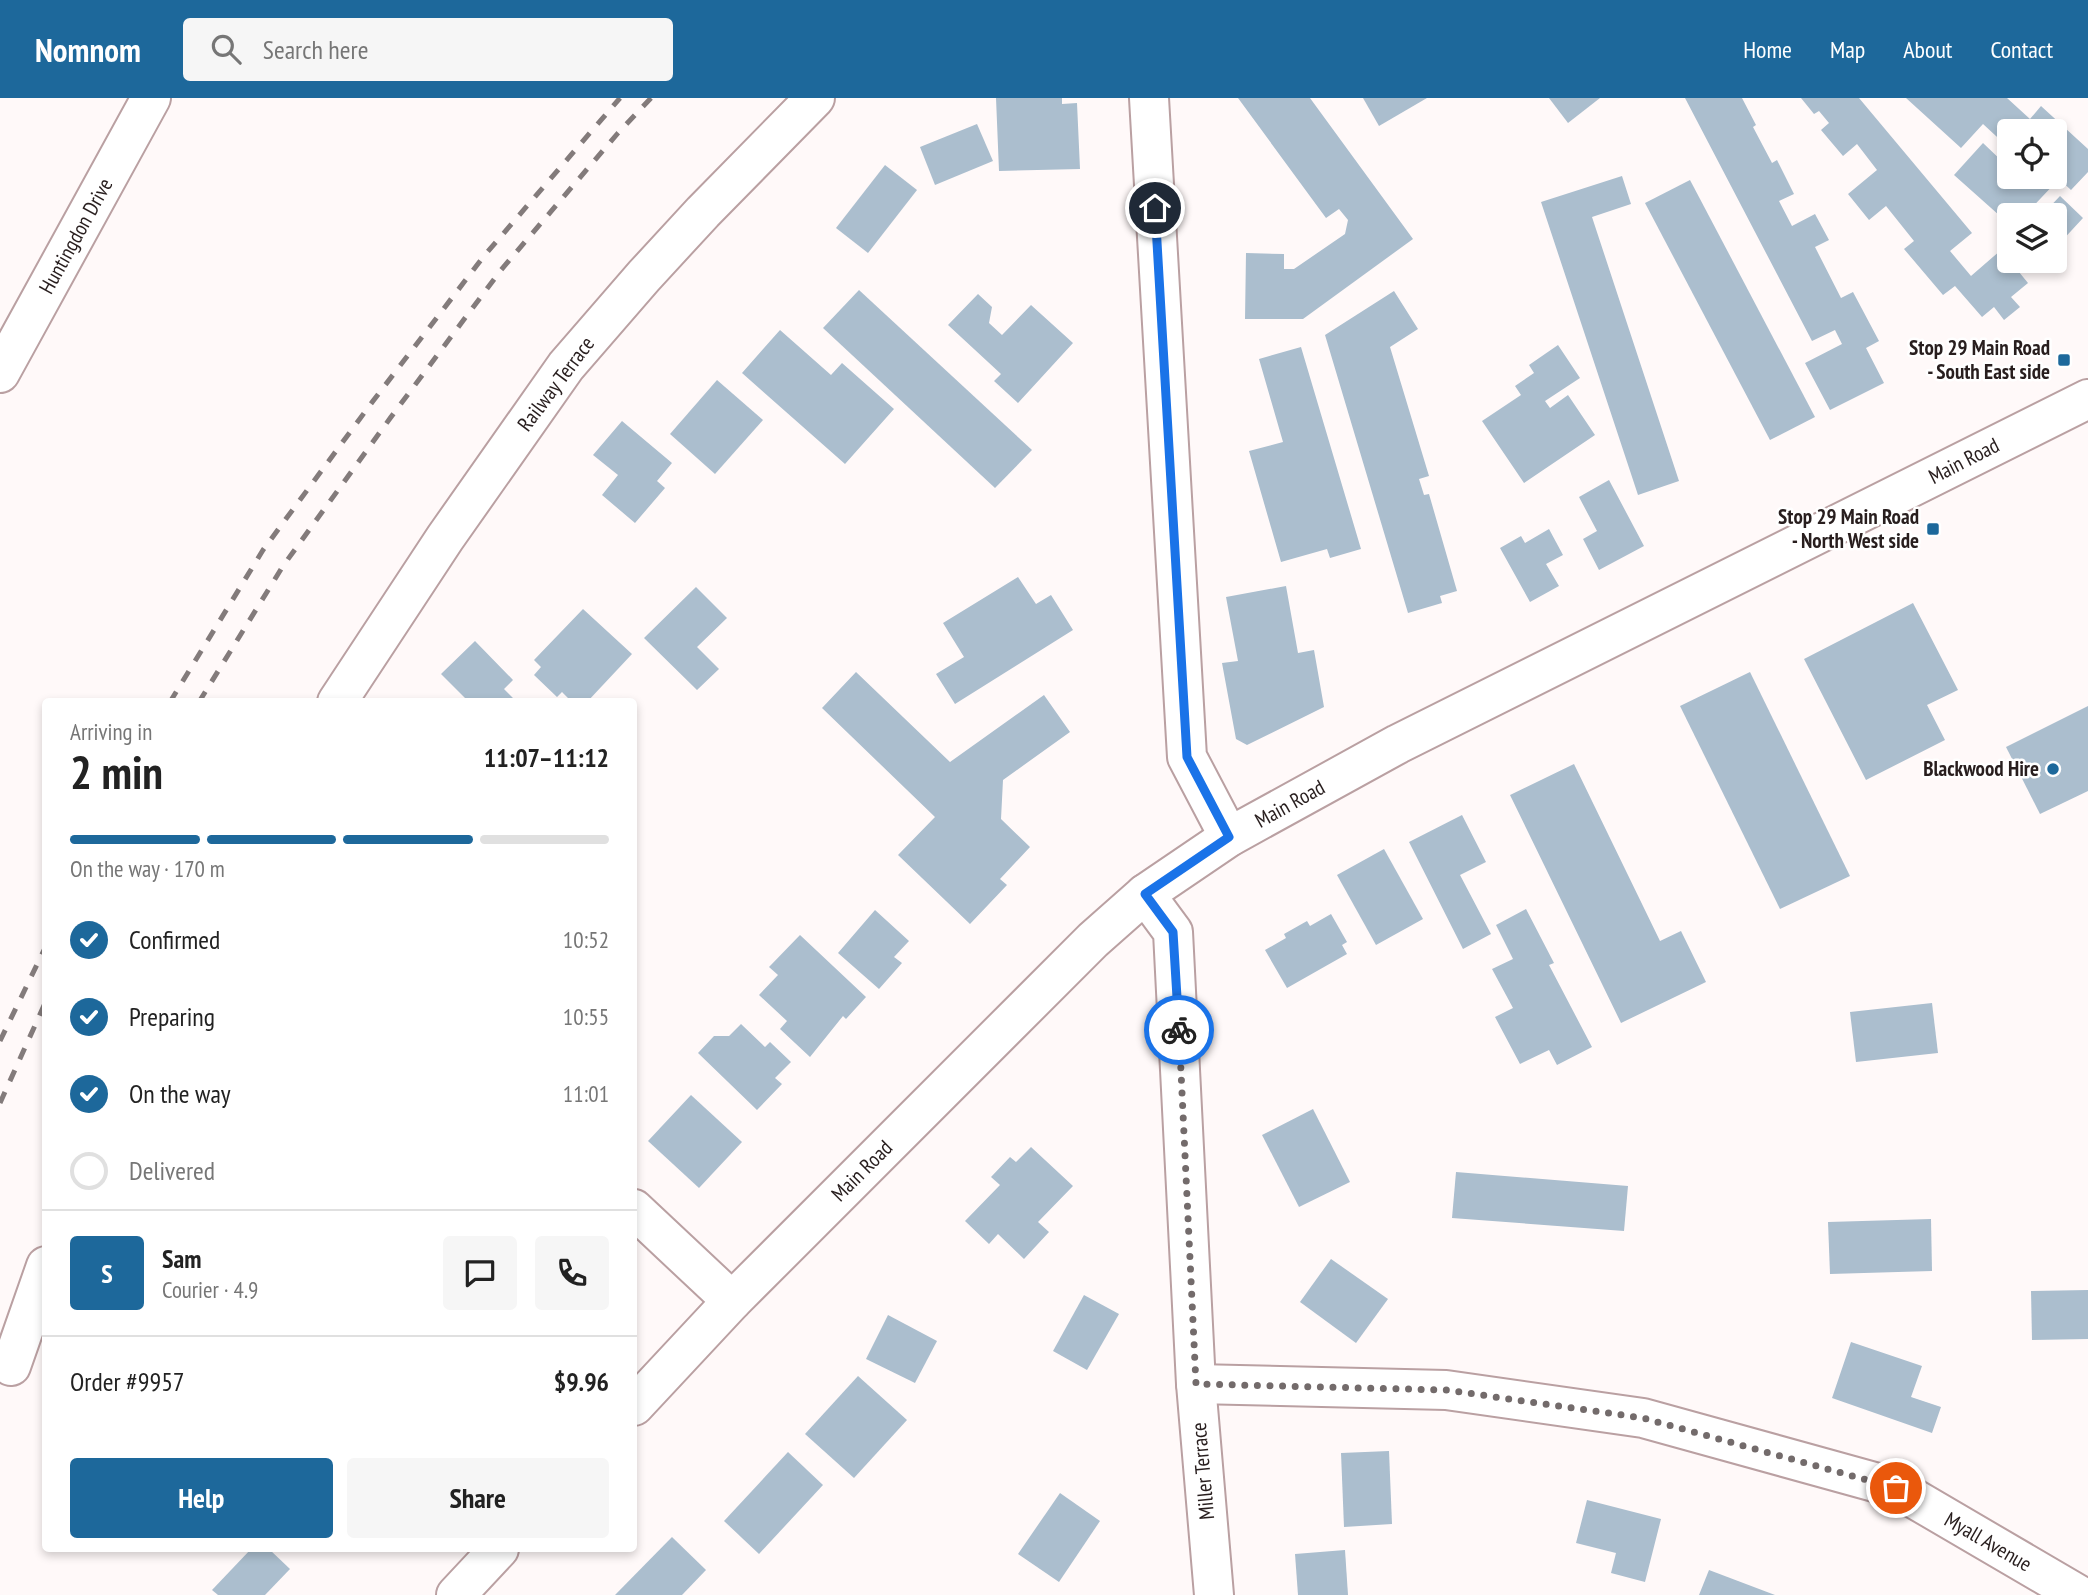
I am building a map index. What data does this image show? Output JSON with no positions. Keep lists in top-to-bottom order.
{
  "streets": {
    "street": [
      "Huntingdon Drive",
      "Railway Terrace",
      "Main Road",
      "Miller Terrace",
      "Myall Avenue"
    ]
  },
  "crossings": [
    ["Main Road", "Miller Terrace"],
    ["Miller Terrace", "Myall Avenue"]
  ],
  "places": {
    "transit": ["Stop 29 Main Road - South East side", "Stop 29 Main Road - North West side"],
    "other": ["Blackwood Hire"]
  },
  "page": {
    "header": "Nomnom",
    "search": "Search here",
    "nav": [
      "Home",
      "Map",
      "About",
      "Contact"
    ],
    "heading": ["2 min", "Arriving in", "11:07–11:12"],
    "panel": [
      "Sam",
      "Courier · 4.9",
      "Order #9957",
      "$9.96"
    ],
    "bar": "On the way · 170 m",
    "list": [
      ["Confirmed", "10:52"],
      ["Preparing", "10:55"],
      ["On the way", "11:01"],
      "Delivered"
    ],
    "round": "S",
    "buttons": ["Help", "Share"]
  }
}
